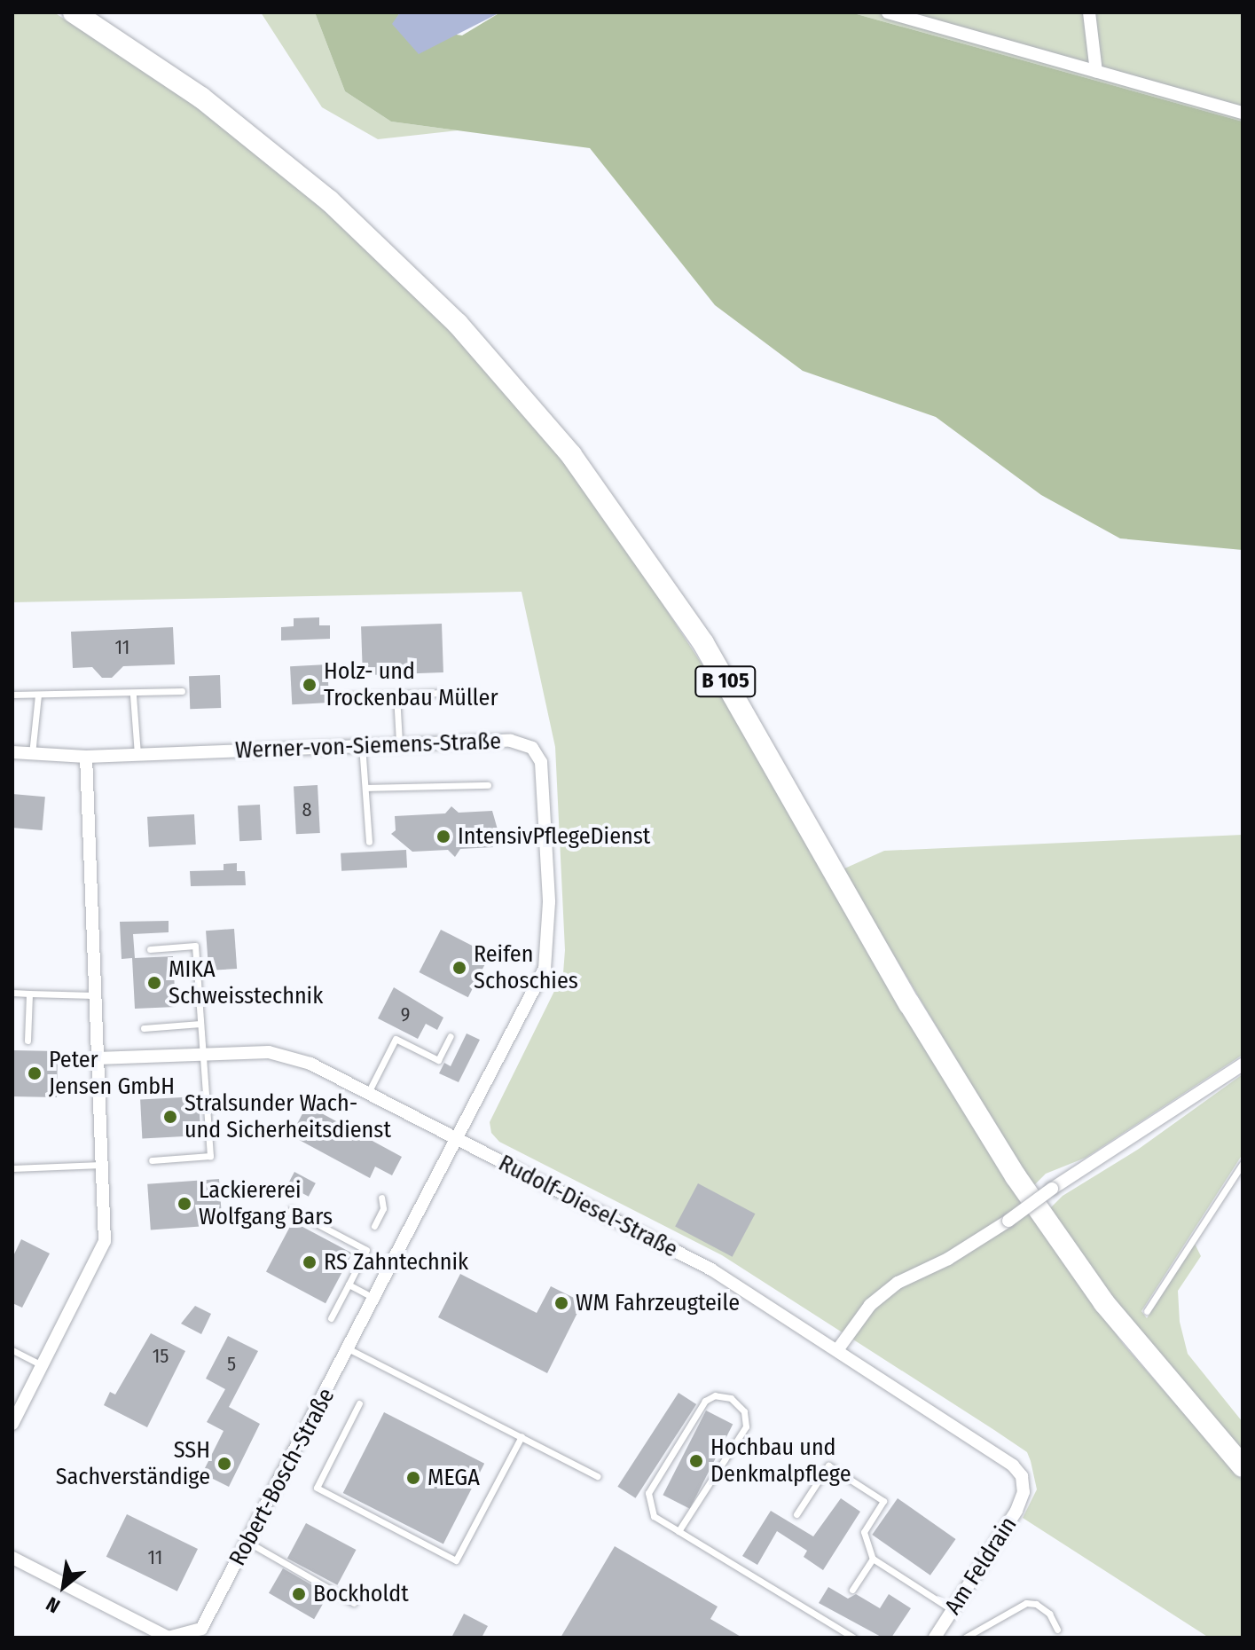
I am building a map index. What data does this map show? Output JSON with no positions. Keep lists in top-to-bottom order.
{
  "streets": {
    "highway": ["B 105"],
    "street": [
      "Werner-von-Siemens-Straße",
      "Rudolf-Diesel-Straße",
      "Robert-Bosch-Straße",
      "Am Feldrain"
    ]
  },
  "crossings": [
    ["Werner-von-Siemens-Straße", "Rudolf-Diesel-Straße"],
    ["Werner-von-Siemens-Straße", "Robert-Bosch-Straße"],
    ["Rudolf-Diesel-Straße", "Robert-Bosch-Straße"],
    ["Rudolf-Diesel-Straße", "Am Feldrain"]
  ],
  "places": [
    "Holz- und Trockenbau Müller",
    "IntensivPflegeDienst",
    "Reifen Schoschies",
    "MIKA Schweisstechnik",
    "Peter Jensen GmbH",
    "Stralsunder Wach- und Sicherheitsdienst",
    "Lackiererei Wolfgang Bars",
    "RS Zahntechnik",
    "WM Fahrzeugteile",
    "Hochbau und Denkmalpflege",
    "SSH Sachverständige",
    "MEGA",
    "Bockholdt"
  ],
  "house_numbers": [
    "11",
    "8",
    "9",
    "15",
    "5",
    "11"
  ],
  "north": "bottom left"
}
